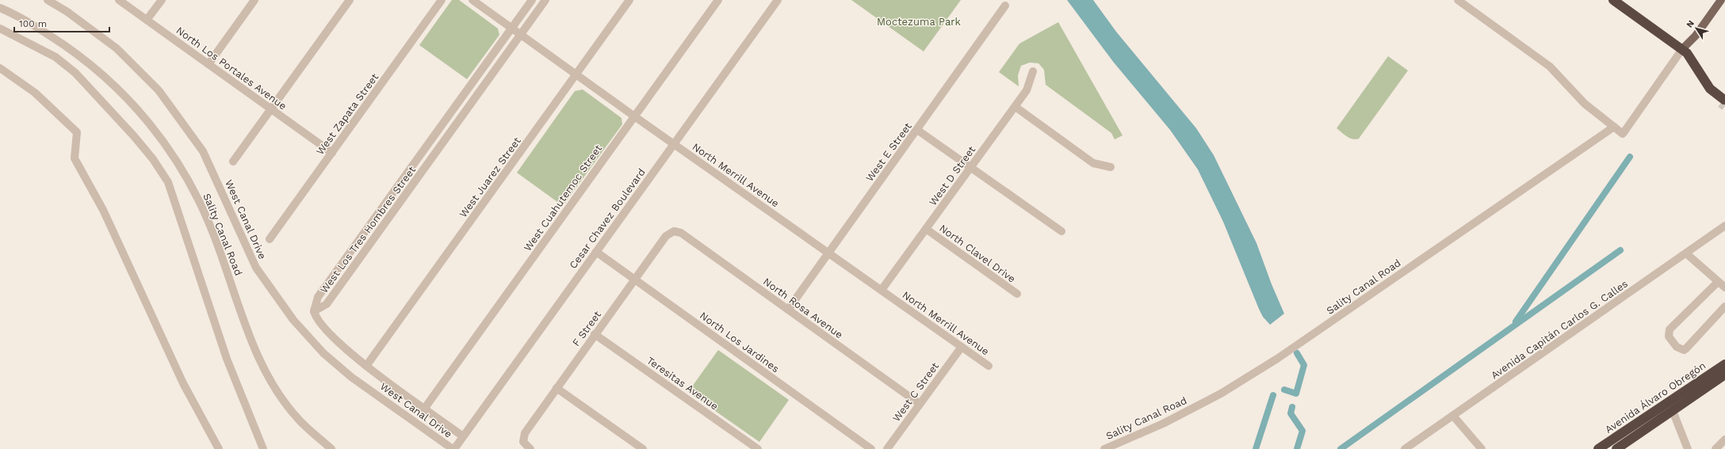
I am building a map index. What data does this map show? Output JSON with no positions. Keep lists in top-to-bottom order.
{
  "streets": {
    "highway": ["Avenida Álvaro Obregón"],
    "street": [
      "North Los Portales Avenue",
      "West Zapata Street",
      "West E Street",
      "North Merrill Avenue",
      "West D Street",
      "West Juarez Street",
      "West Cuahutemoc Street",
      "Cesar Chavez Boulevard",
      "West Canal Drive",
      "West Los Tres Hombres Street",
      "Sality Canal Road",
      "North Clavel Drive",
      "North Rosa Avenue",
      "F Street",
      "Avenida Capitán Carlos G. Calles",
      "North Los Jardines",
      "Teresitas Avenue",
      "West C Street"
    ]
  },
  "crossings": [
    ["North Los Portales Avenue", "West Zapata Street"],
    ["West E Street", "North Merrill Avenue"],
    ["West E Street", "North Rosa Avenue"],
    ["North Merrill Avenue", "West D Street"],
    ["North Merrill Avenue", "West Juarez Street"],
    ["North Merrill Avenue", "West Cuahutemoc Street"],
    ["North Merrill Avenue", "Cesar Chavez Boulevard"],
    ["North Merrill Avenue", "West Los Tres Hombres Street"],
    ["North Merrill Avenue", "West C Street"],
    ["West D Street", "North Clavel Drive"],
    ["West Juarez Street", "West Canal Drive"],
    ["West Cuahutemoc Street", "West Canal Drive"],
    ["Cesar Chavez Boulevard", "West Canal Drive"],
    ["Cesar Chavez Boulevard", "North Los Jardines"],
    ["West Canal Drive", "West Los Tres Hombres Street"],
    ["North Rosa Avenue", "F Street"],
    ["North Rosa Avenue", "West C Street"],
    ["F Street", "North Los Jardines"],
    ["F Street", "Teresitas Avenue"]
  ],
  "parks": ["Moctezuma Park"],
  "scale_bar": "100 m",
  "north": "top left"
}
